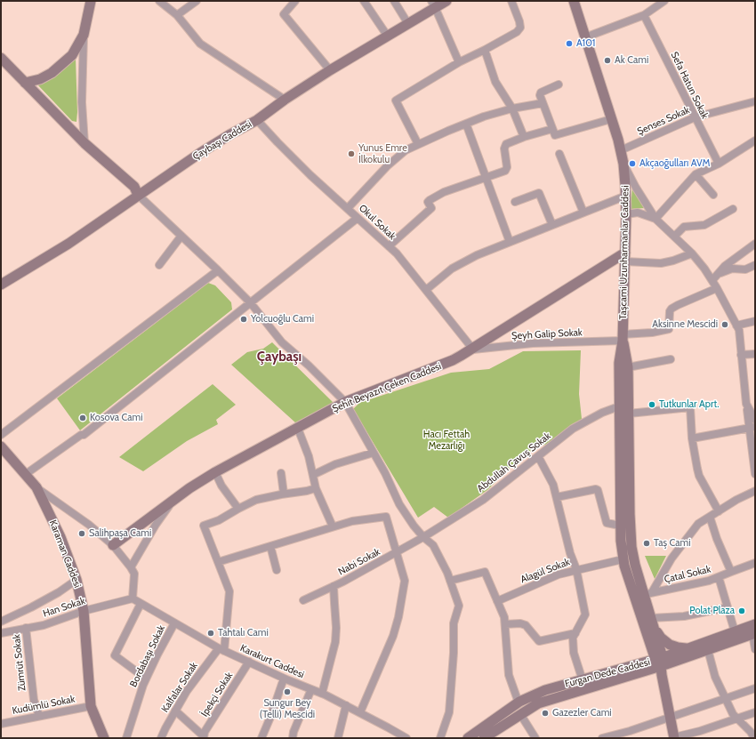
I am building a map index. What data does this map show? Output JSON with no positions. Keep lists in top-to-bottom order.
{
  "streets": {
    "street": [
      "Sefa Hatun Sokak",
      "Şenses Sokak",
      "Çaybaşı Caddesi",
      "Okul Sokak",
      "Taşcami Uzunharmanlar Caddesi",
      "Şeyh Galip Sokak",
      "Şehit Beyazıt Çeken Caddesi",
      "Abdullah Çavuş Sokak",
      "Karaman Caddesi",
      "Nabi Sokak",
      "Alagül Sokak",
      "Çatal Sokak",
      "Han Sokak",
      "Bordabaşı Sokak",
      "Karakurt Caddesi",
      "Zümrüt Sokak",
      "Furgan Dede Caddesi",
      "Kalfalar Sokak",
      "İpekçi Sokak",
      "Kudümlü Sokak"
    ]
  },
  "crossings": [
    ["Sefa Hatun Sokak", "Şenses Sokak"],
    ["Şenses Sokak", "Taşcami Uzunharmanlar Caddesi"],
    ["Çaybaşı Caddesi", "Okul Sokak"],
    ["Okul Sokak", "Şeyh Galip Sokak"],
    ["Okul Sokak", "Şehit Beyazıt Çeken Caddesi"],
    ["Taşcami Uzunharmanlar Caddesi", "Şeyh Galip Sokak"],
    ["Taşcami Uzunharmanlar Caddesi", "Şehit Beyazıt Çeken Caddesi"],
    ["Taşcami Uzunharmanlar Caddesi", "Abdullah Çavuş Sokak"],
    ["Taşcami Uzunharmanlar Caddesi", "Alagül Sokak"],
    ["Taşcami Uzunharmanlar Caddesi", "Çatal Sokak"],
    ["Taşcami Uzunharmanlar Caddesi", "Furgan Dede Caddesi"],
    ["Şeyh Galip Sokak", "Şehit Beyazıt Çeken Caddesi"],
    ["Abdullah Çavuş Sokak", "Nabi Sokak"],
    ["Karaman Caddesi", "Han Sokak"],
    ["Karaman Caddesi", "Kudümlü Sokak"],
    ["Han Sokak", "Karakurt Caddesi"],
    ["Han Sokak", "Zümrüt Sokak"],
    ["Bordabaşı Sokak", "Karakurt Caddesi"],
    ["Karakurt Caddesi", "Kalfalar Sokak"],
    ["Karakurt Caddesi", "İpekçi Sokak"],
    ["Zümrüt Sokak", "Kudümlü Sokak"]
  ],
  "districts": ["Çaybaşı"],
  "parks": ["Hacı Fettah Mezarlığı"],
  "places": [
    "A101",
    "Ak Cami",
    "Yunus Emre İlkokulu",
    "Akçaoğulları AVM",
    "Yolcuoğlu Cami",
    "Aksinne Mescidi",
    "Tutkunlar Aprt.",
    "Kosova Cami",
    "Salihpaşa Cami",
    "Taş Cami",
    "Polat Plaza",
    "Tahtalı Cami",
    "Sungur Bey (Telli) Mescidi",
    "Gazezler Cami"
  ]
}
